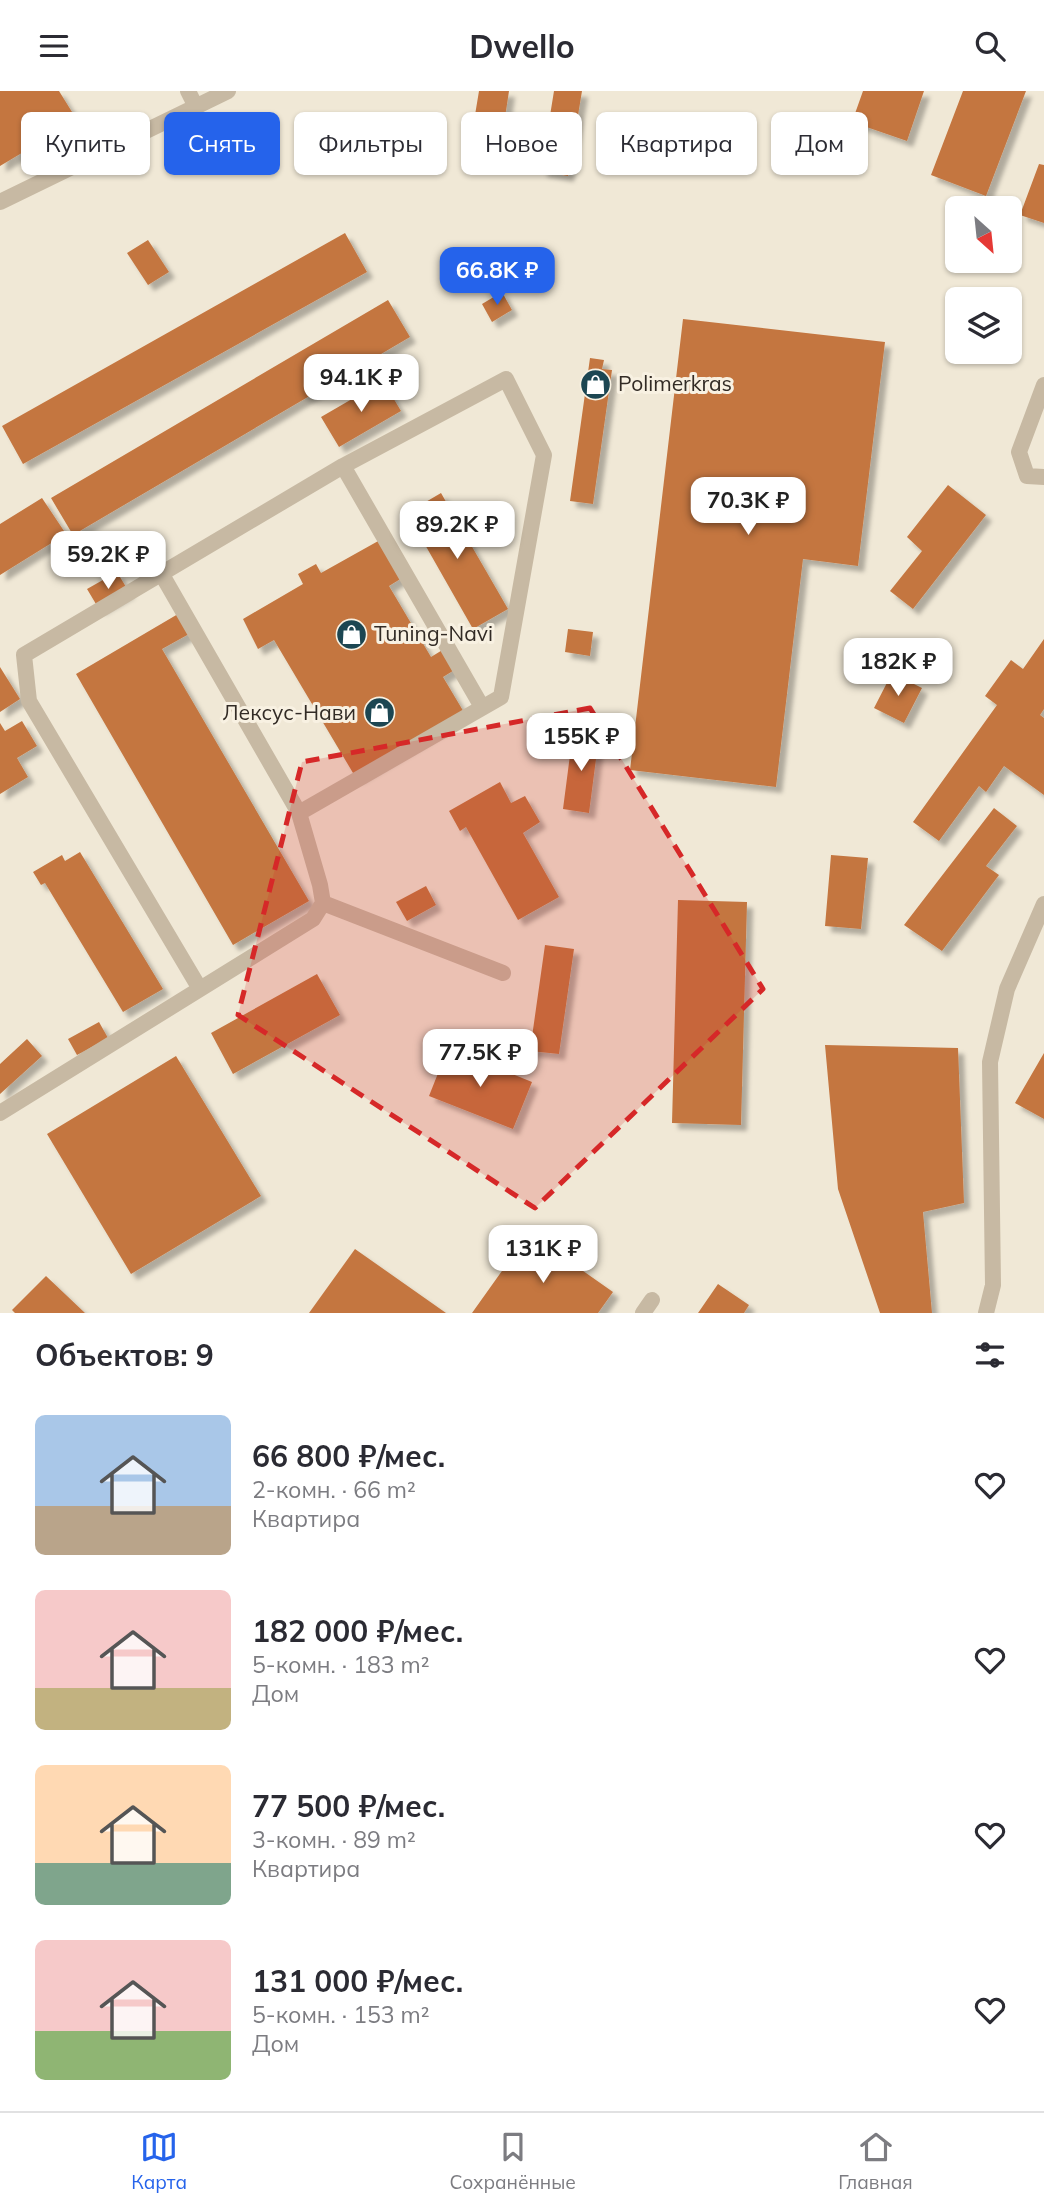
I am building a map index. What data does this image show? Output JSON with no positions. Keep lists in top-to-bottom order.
{
  "places": {
    "shop": ["Polimerkras", "Tuning-Navi", "Лексус-Нави"]
  },
  "north": "bottom right",
  "page": {
    "header": "Dwello",
    "chip": [
      "Купить",
      "Снять",
      "Фильтры",
      "Новое",
      "Квартира",
      "Дом"
    ],
    "price": [
      "66.8K ₽",
      "94.1K ₽",
      "70.3K ₽",
      "89.2K ₽",
      "59.2K ₽",
      "182K ₽",
      "155K ₽",
      "77.5K ₽",
      "131K ₽"
    ],
    "heading": "Объектов: 9",
    "list": [
      {
        "name": "66 800 ₽/мес.",
        "note": "2-комн. · 66 m² · Квартира"
      },
      {
        "name": "182 000 ₽/мес.",
        "note": "5-комн. · 183 m² · Дом"
      },
      {
        "name": "77 500 ₽/мес.",
        "note": "3-комн. · 89 m² · Квартира"
      },
      {
        "name": "131 000 ₽/мес.",
        "note": "5-комн. · 153 m² · Дом"
      }
    ],
    "tabs": ["Карта", "Сохранённые", "Главная"]
  }
}
